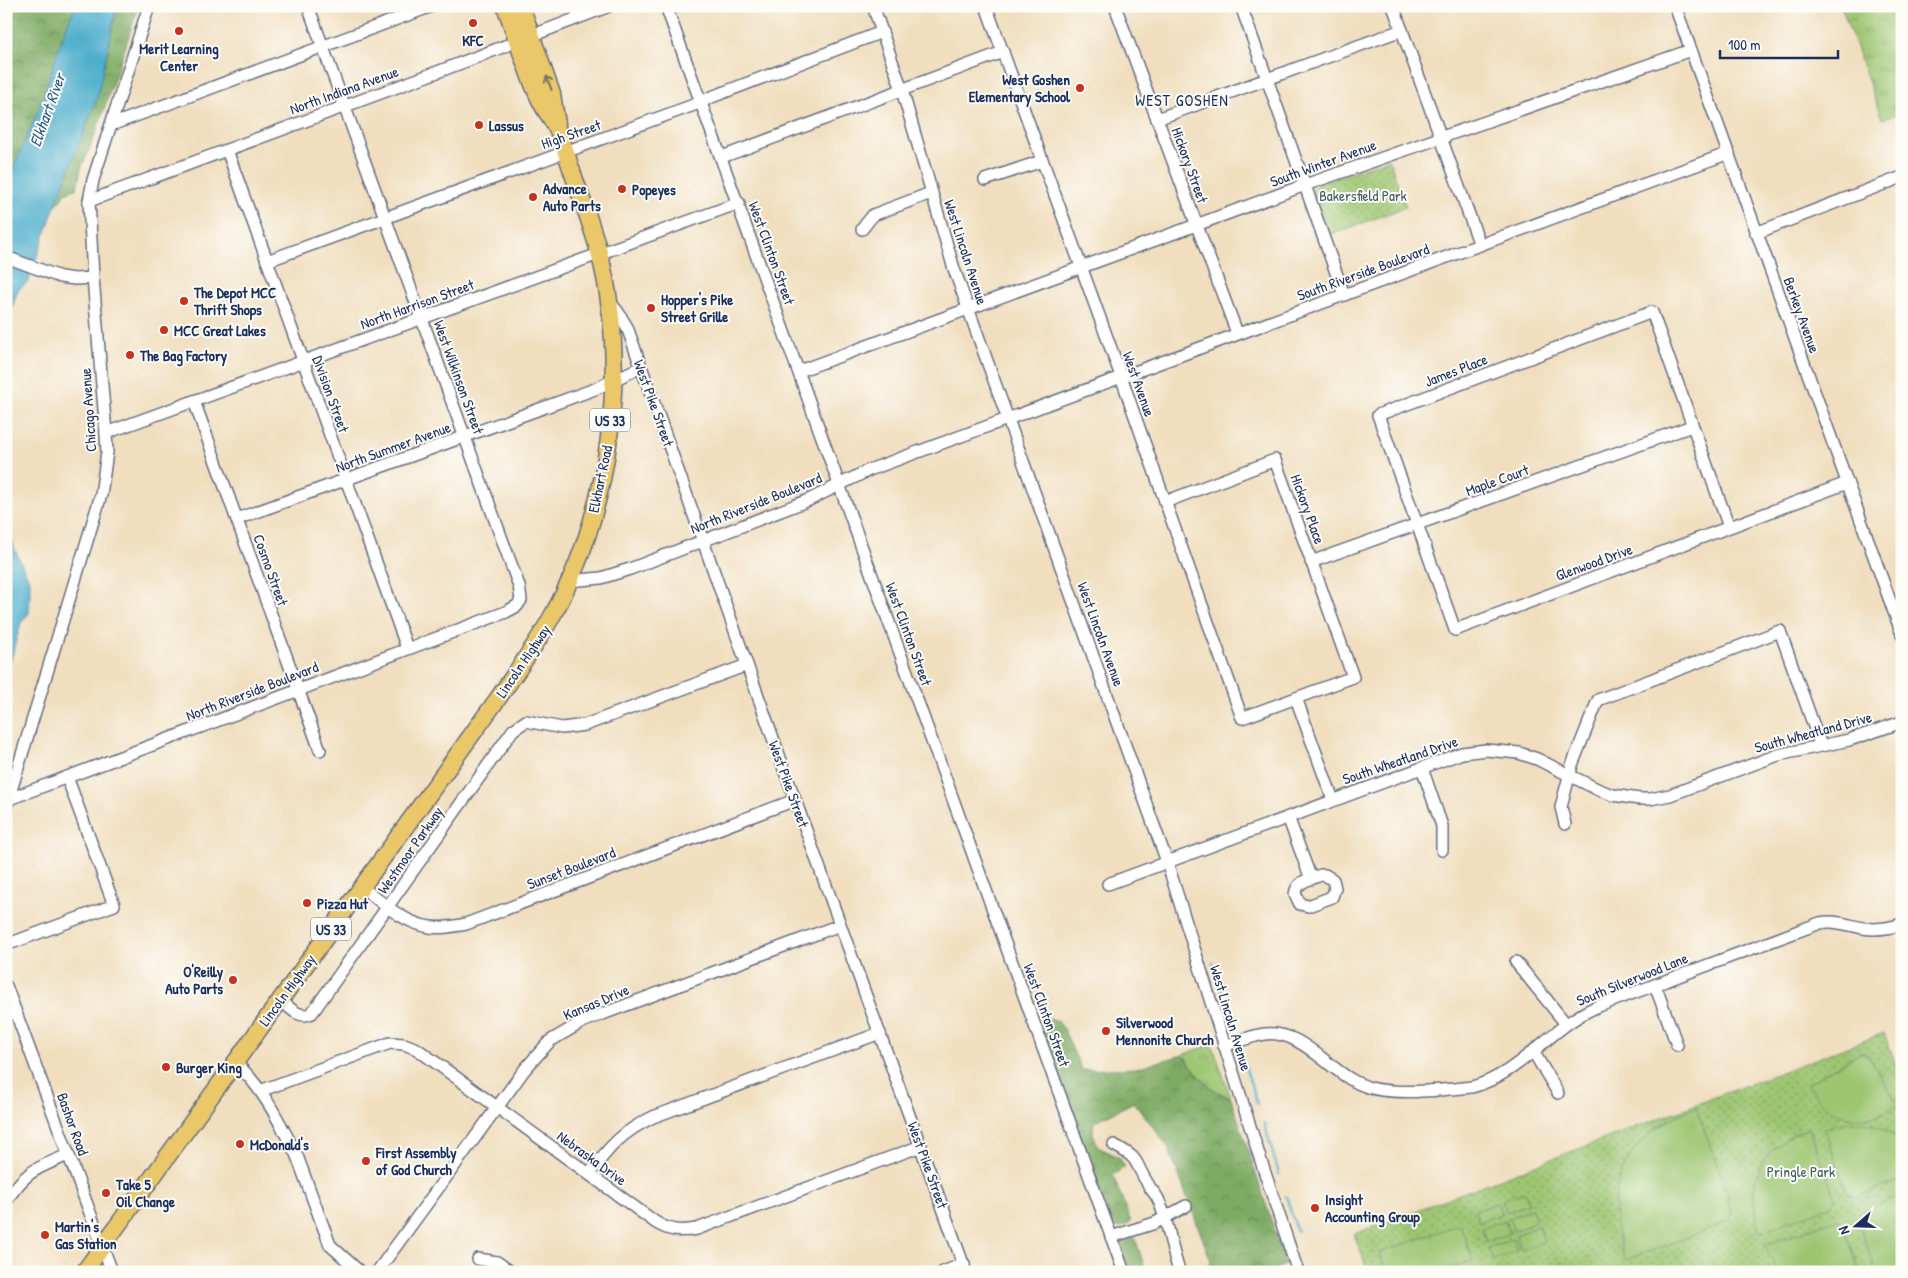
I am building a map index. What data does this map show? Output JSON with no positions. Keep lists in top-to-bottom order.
{
  "streets": {
    "highway": ["US 33", "Elkhart Road", "Lincoln Highway"],
    "street": [
      "North Indiana Avenue",
      "High Street",
      "South Winter Avenue",
      "Hickory Street",
      "West Lincoln Avenue",
      "West Clinton Street",
      "South Riverside Boulevard",
      "North Harrison Street",
      "Berkey Avenue",
      "James Place",
      "West Wilkinson Street",
      "West Avenue",
      "Division Street",
      "West Pike Street",
      "Chicago Avenue",
      "North Summer Avenue",
      "Maple Court",
      "North Riverside Boulevard",
      "Hickory Place",
      "Glenwood Drive",
      "Cosmo Street",
      "South Wheatland Drive",
      "Westmoor Parkway",
      "Sunset Boulevard",
      "South Silverwood Lane",
      "Kansas Drive",
      "Bashor Road",
      "Nebraska Drive"
    ]
  },
  "crossings": [
    ["North Indiana Avenue", "West Wilkinson Street"],
    ["North Indiana Avenue", "Division Street"],
    ["North Indiana Avenue", "Chicago Avenue"],
    ["North Indiana Avenue", "US 33"],
    ["High Street", "West Lincoln Avenue"],
    ["High Street", "West Clinton Street"],
    ["High Street", "West Wilkinson Street"],
    ["High Street", "Division Street"],
    ["High Street", "US 33"],
    ["South Winter Avenue", "Hickory Street"],
    ["South Winter Avenue", "West Lincoln Avenue"],
    ["South Winter Avenue", "West Clinton Street"],
    ["South Winter Avenue", "Berkey Avenue"],
    ["South Winter Avenue", "West Avenue"],
    ["Hickory Street", "South Riverside Boulevard"],
    ["West Lincoln Avenue", "South Riverside Boulevard"],
    ["West Lincoln Avenue", "North Riverside Boulevard"],
    ["West Lincoln Avenue", "South Wheatland Drive"],
    ["West Lincoln Avenue", "South Silverwood Lane"],
    ["West Clinton Street", "North Harrison Street"],
    ["West Clinton Street", "North Riverside Boulevard"],
    ["South Riverside Boulevard", "Berkey Avenue"],
    ["South Riverside Boulevard", "West Avenue"],
    ["South Riverside Boulevard", "North Riverside Boulevard"],
    ["North Harrison Street", "West Wilkinson Street"],
    ["North Harrison Street", "Division Street"],
    ["North Harrison Street", "Chicago Avenue"],
    ["North Harrison Street", "US 33"],
    ["North Harrison Street", "Elkhart Road"],
    ["North Harrison Street", "Cosmo Street"],
    ["Berkey Avenue", "Glenwood Drive"],
    ["James Place", "Maple Court"],
    ["James Place", "Glenwood Drive"],
    ["West Wilkinson Street", "North Summer Avenue"],
    ["West Wilkinson Street", "North Riverside Boulevard"],
    ["West Avenue", "Hickory Place"],
    ["Division Street", "North Summer Avenue"],
    ["Division Street", "North Riverside Boulevard"],
    ["West Pike Street", "North Summer Avenue"],
    ["West Pike Street", "Elkhart Road"],
    ["West Pike Street", "North Riverside Boulevard"],
    ["West Pike Street", "Westmoor Parkway"],
    ["West Pike Street", "Sunset Boulevard"],
    ["West Pike Street", "Kansas Drive"],
    ["West Pike Street", "Nebraska Drive"],
    ["Chicago Avenue", "North Riverside Boulevard"],
    ["US 33", "Elkhart Road"],
    ["North Summer Avenue", "Elkhart Road"],
    ["North Summer Avenue", "Cosmo Street"],
    ["Elkhart Road", "North Riverside Boulevard"],
    ["Elkhart Road", "Lincoln Highway"],
    ["Maple Court", "Hickory Place"],
    ["Maple Court", "Glenwood Drive"],
    ["North Riverside Boulevard", "Cosmo Street"],
    ["North Riverside Boulevard", "Lincoln Highway"],
    ["Lincoln Highway", "Westmoor Parkway"],
    ["Lincoln Highway", "Sunset Boulevard"],
    ["Lincoln Highway", "Bashor Road"],
    ["Westmoor Parkway", "Sunset Boulevard"],
    ["Kansas Drive", "Nebraska Drive"]
  ],
  "districts": ["WEST GOSHEN"],
  "water": ["Elkhart River"],
  "parks": ["Bakersfield Park", "Pringle Park"],
  "places": [
    "KFC",
    "Merit Learning Center",
    "West Goshen Elementary School",
    "Lassus",
    "Popeyes",
    "Advance Auto Parts",
    "The Depot MCC Thrift Shops",
    "Hopper's Pike Street Grille",
    "MCC Great Lakes",
    "The Bag Factory",
    "Pizza Hut",
    "O'Reilly Auto Parts",
    "Silverwood Mennonite Church",
    "Burger King",
    "McDonald's",
    "First Assembly of God Church",
    "Take 5 Oil Change",
    "Insight Accounting Group",
    "Martin's Gas Station"
  ],
  "scale_bar": "100 m",
  "north": "left"
}
